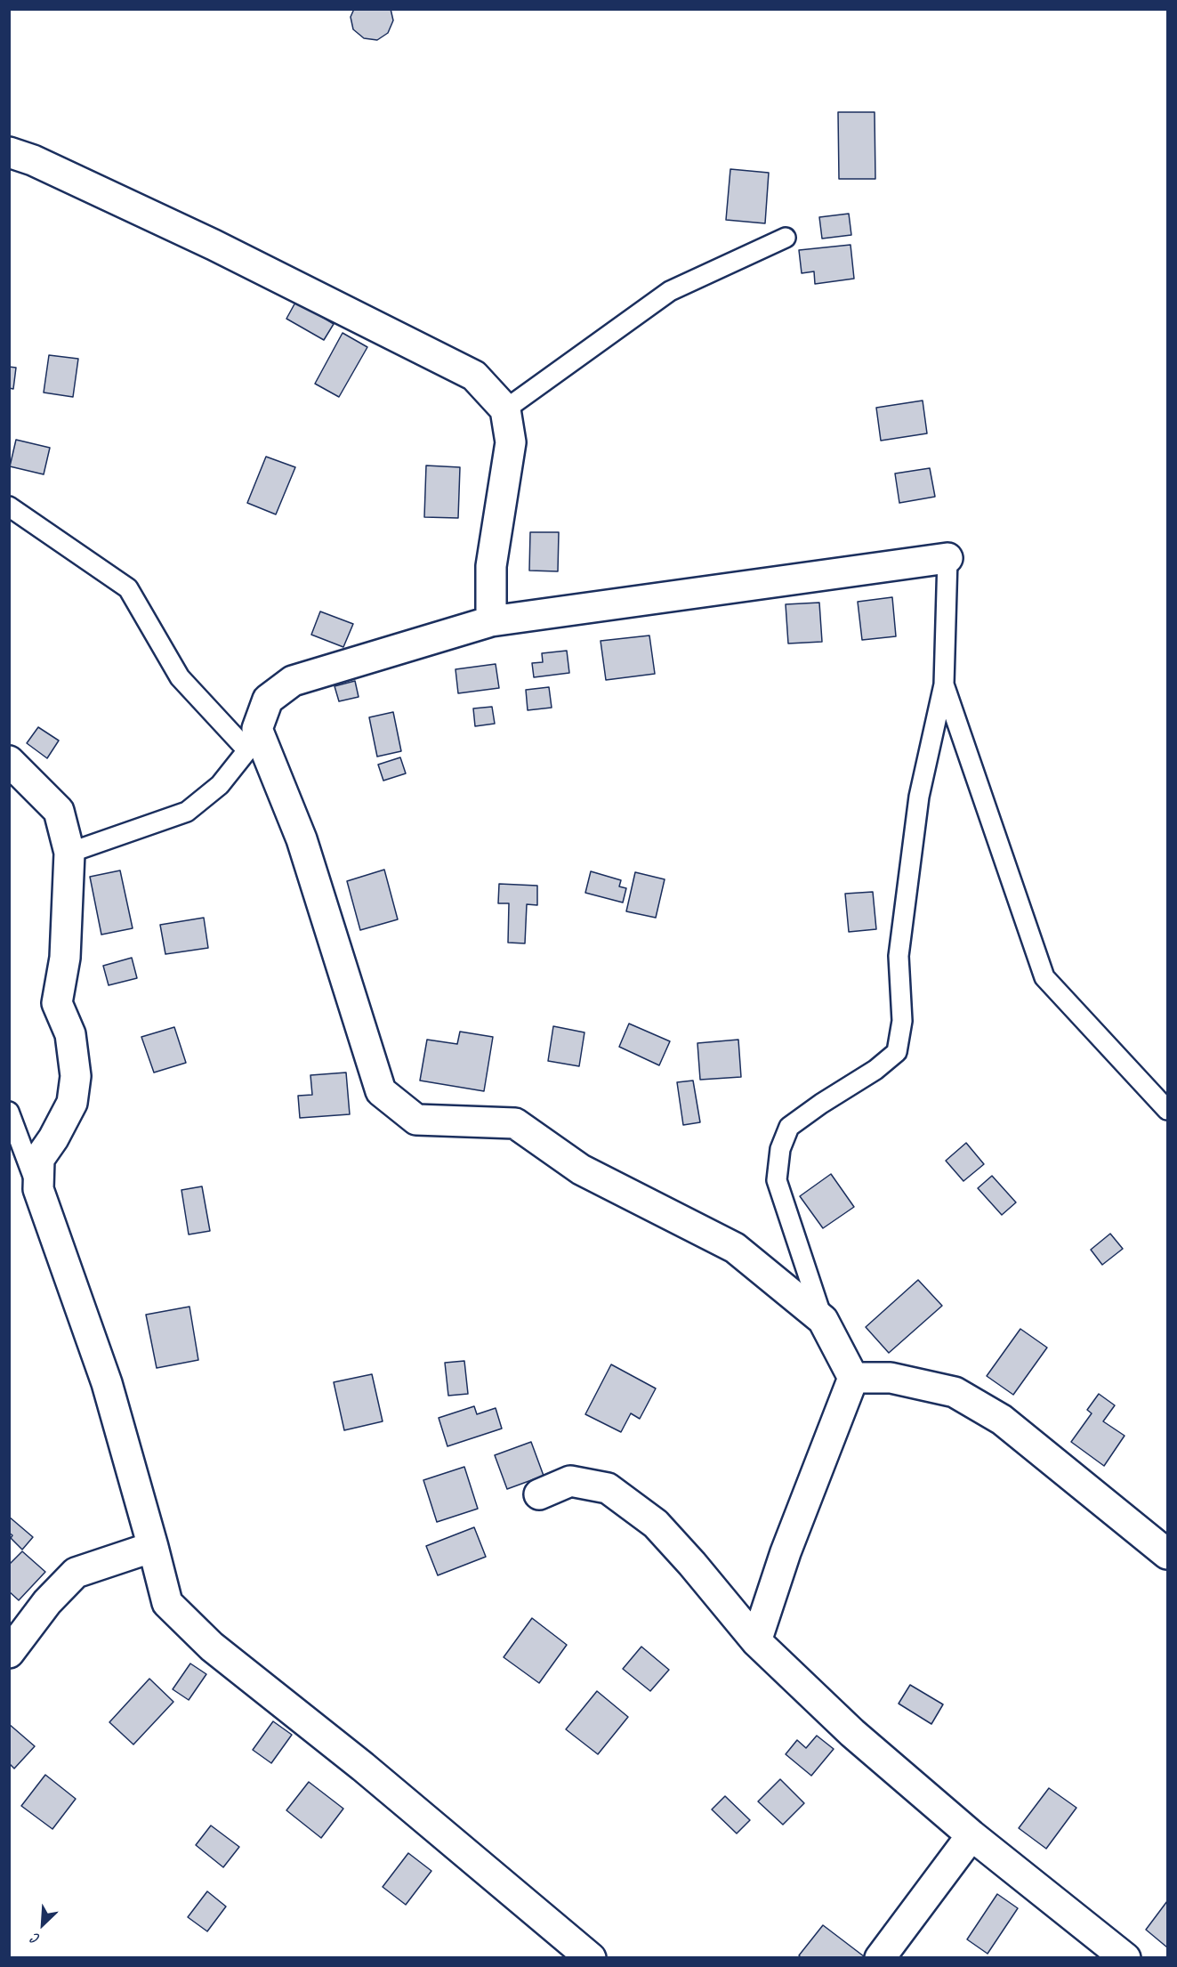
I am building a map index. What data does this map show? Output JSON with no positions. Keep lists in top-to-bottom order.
{
  "north": "bottom left"
}
